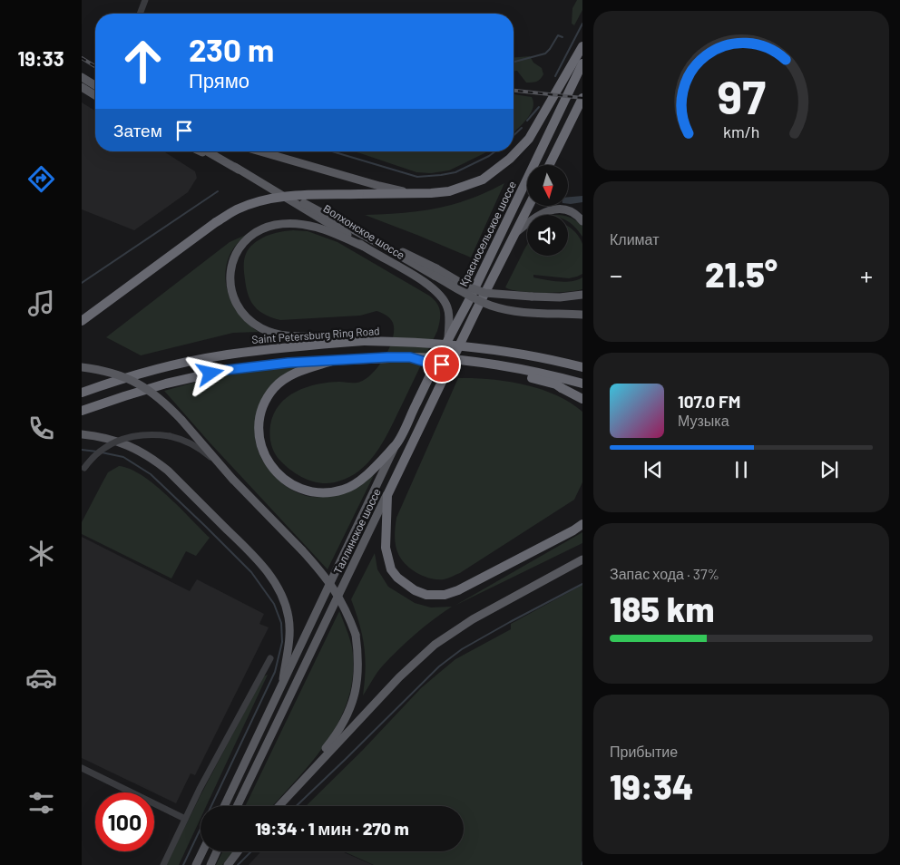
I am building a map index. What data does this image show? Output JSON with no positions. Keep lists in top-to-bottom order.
{
  "streets": {
    "highway": ["Красносельское шоссе", "Saint Petersburg Ring Road", "Таллинское шоссе"],
    "main road": ["Волхонское шоссе"]
  },
  "crossings": [
    ["Волхонское шоссе", "Красносельское шоссе"],
    ["Волхонское шоссе", "Таллинское шоссе"],
    ["Красносельское шоссе", "Таллинское шоссе"]
  ],
  "north": "bottom",
  "page": {
    "tabs": "19:33",
    "turn": ["230 m", "Прямо"],
    "then": "Затем",
    "tile": [
      "Климат",
      ["Запас хода · 37%", "185 km"],
      ["Прибытие", "19:34"]
    ],
    "heat": ["−", "21.5°", "+"],
    "song": ["107.0 FM", "Музыка"],
    "limit": "100",
    "trip": "19:34 · 1 мин · 270 m",
    "gauge": ["97", "km/h"]
  }
}
